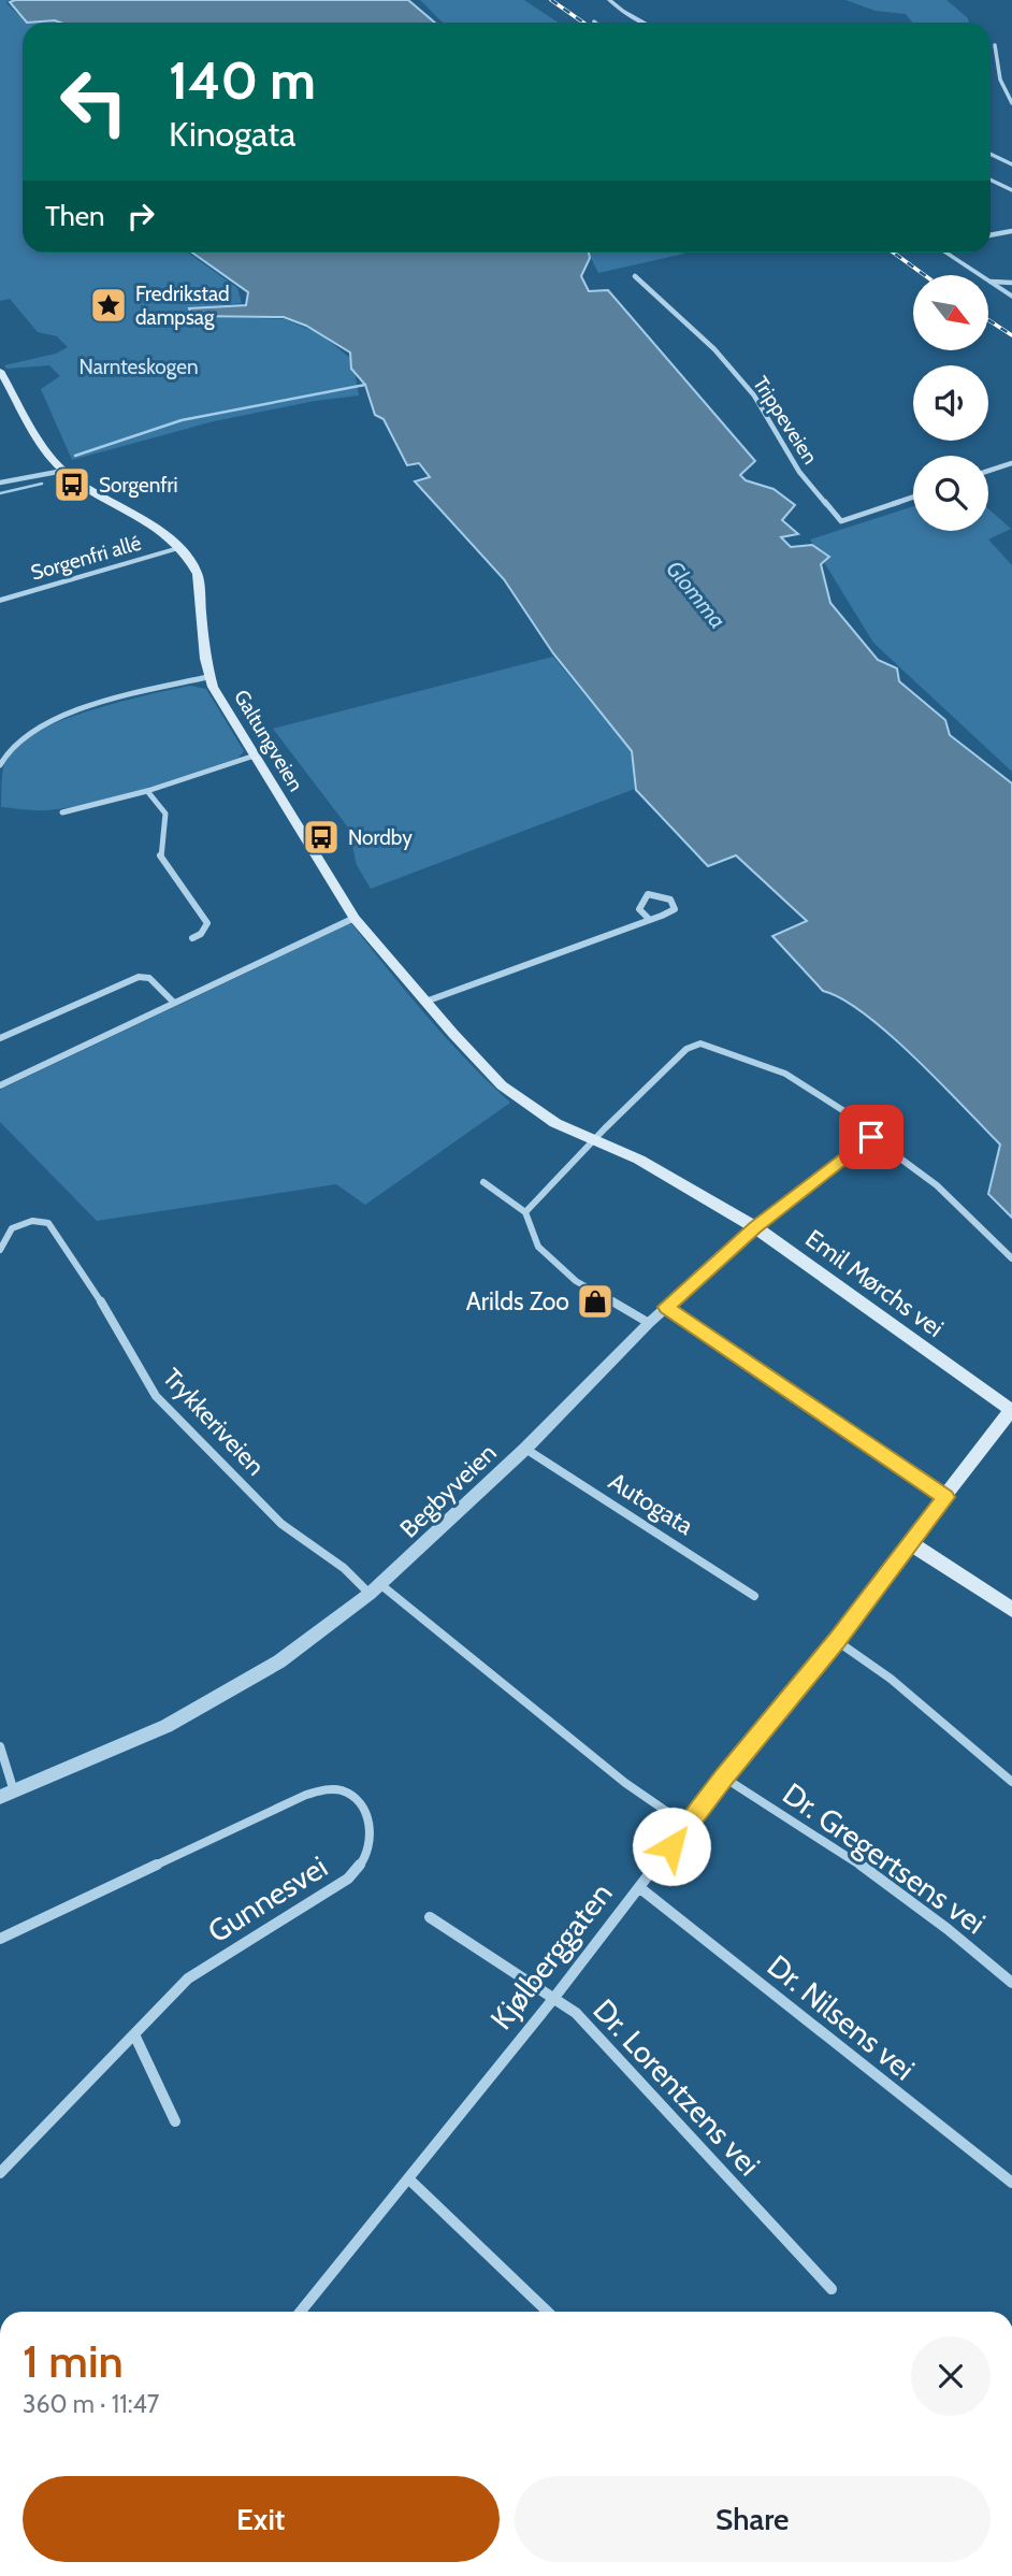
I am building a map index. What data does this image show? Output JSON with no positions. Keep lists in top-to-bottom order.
{
  "streets": {
    "main road": ["Galtungveien", "Emil Mørchs vei", "Kjølberggaten"],
    "street": [
      "Trippeveien",
      "Sorgenfri allé",
      "Trykkeriveien",
      "Begbyveien",
      "Autogata",
      "Dr. Gregertsens vei",
      "Gunnesvei",
      "Dr. Nilsens vei",
      "Dr. Lorentzens vei"
    ]
  },
  "crossings": [
    ["Sorgenfri allé", "Galtungveien"],
    ["Galtungveien", "Emil Mørchs vei"],
    ["Emil Mørchs vei", "Begbyveien"],
    ["Emil Mørchs vei", "Kjølberggaten"],
    ["Trykkeriveien", "Begbyveien"],
    ["Trykkeriveien", "Kjølberggaten"],
    ["Begbyveien", "Autogata"],
    ["Dr. Gregertsens vei", "Kjølberggaten"],
    ["Kjølberggaten", "Dr. Nilsens vei"],
    ["Kjølberggaten", "Dr. Lorentzens vei"]
  ],
  "water": ["Glomma"],
  "parks": ["Narnteskogen"],
  "places": {
    "place": ["Fredrikstad dampsag"],
    "bus stop": ["Sorgenfri", "Nordby"],
    "shop": ["Arilds Zoo"]
  },
  "north": "bottom right",
  "page": {
    "turn": ["140 m", "Kinogata"],
    "then": "Then",
    "heading": ["1 min", "360 m · 11:47"],
    "buttons": ["Exit", "Share"]
  }
}
